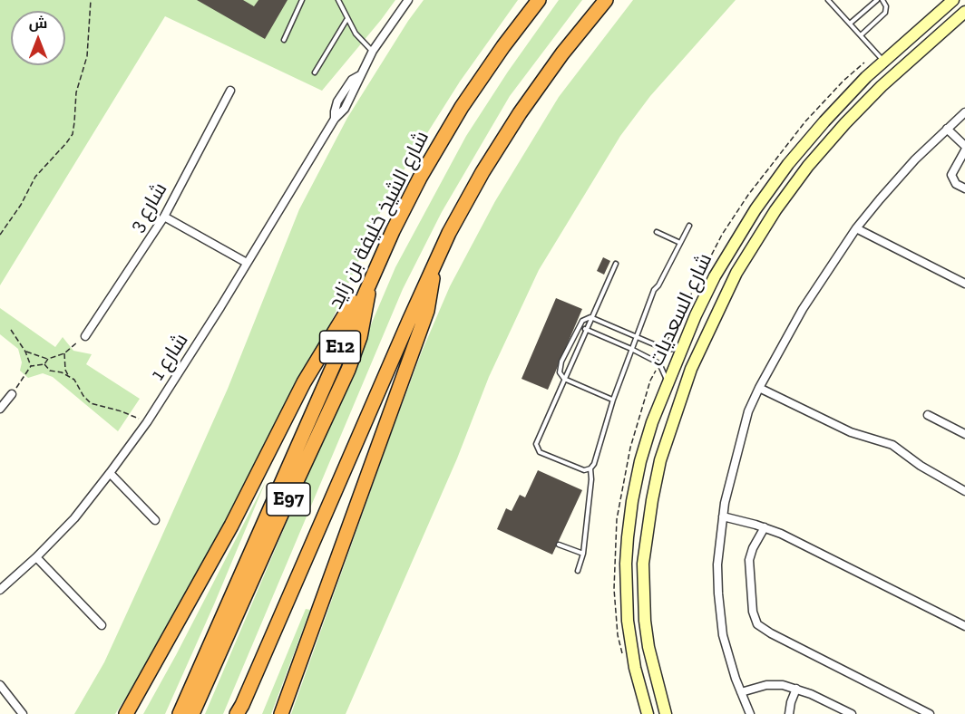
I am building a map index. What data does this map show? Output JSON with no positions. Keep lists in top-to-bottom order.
{
  "streets": {
    "highway": ["شارع الشيخ خليفة بن زايد", "E12", "E97"],
    "street": ["شارع 3", "شارع السعديات", "شارع 1"]
  },
  "crossings": [
    ["شارع الشيخ خليفة بن زايد", "E97"]
  ],
  "north": "top"
}
